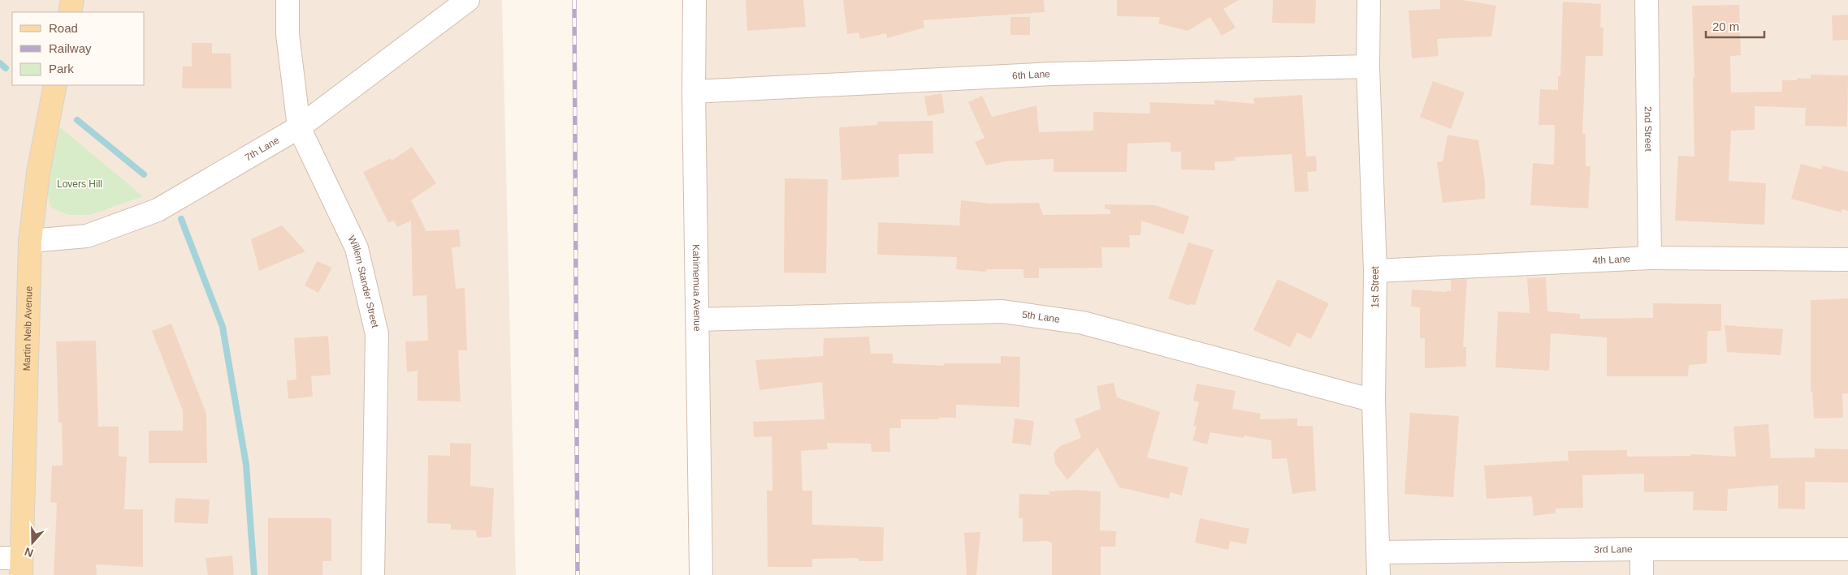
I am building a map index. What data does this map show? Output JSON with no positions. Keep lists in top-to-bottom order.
{
  "streets": {
    "main road": ["Martin Neib Avenue"],
    "street": [
      "6th Lane",
      "2nd Street",
      "7th Lane",
      "4th Lane",
      "Willem Stander Street",
      "1st Street",
      "Kahimemua Avenue",
      "5th Lane",
      "3rd Lane"
    ]
  },
  "crossings": [
    ["6th Lane", "1st Street"],
    ["6th Lane", "Kahimemua Avenue"],
    ["2nd Street", "4th Lane"],
    ["7th Lane", "Willem Stander Street"],
    ["7th Lane", "Martin Neib Avenue"],
    ["4th Lane", "1st Street"],
    ["1st Street", "5th Lane"],
    ["1st Street", "3rd Lane"],
    ["Kahimemua Avenue", "5th Lane"]
  ],
  "parks": ["Lovers Hill"],
  "legend": ["Road", "Railway", "Park"],
  "scale_bar": "20 m",
  "north": "bottom"
}
